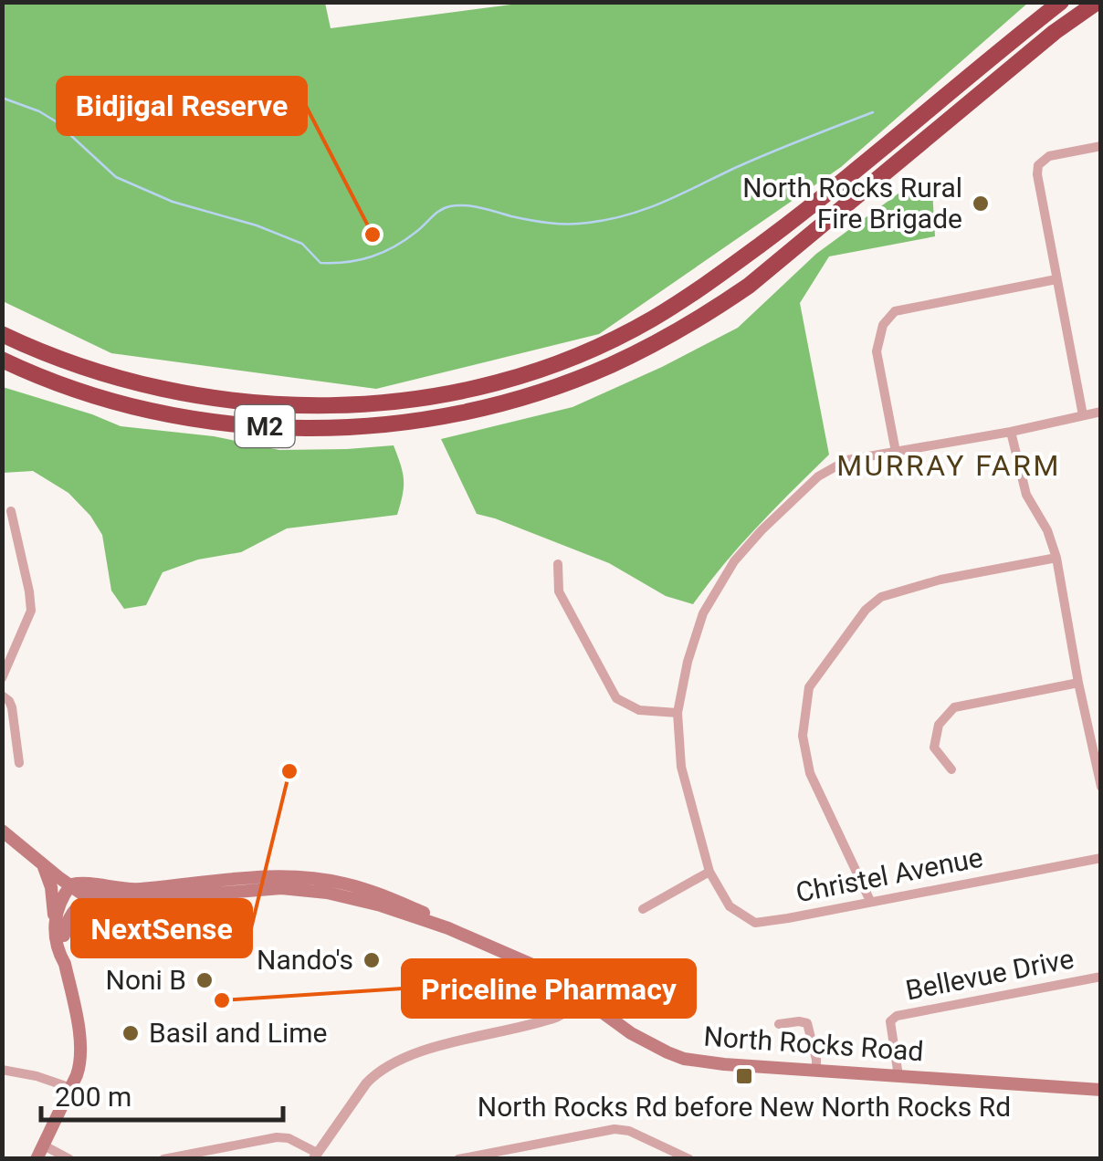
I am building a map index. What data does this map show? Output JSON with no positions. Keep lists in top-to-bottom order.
{
  "streets": {
    "highway": ["M2"],
    "main road": ["North Rocks Road"],
    "street": ["Christel Avenue", "Bellevue Drive"]
  },
  "crossings": [
    ["Bellevue Drive", "North Rocks Road"]
  ],
  "districts": ["MURRAY FARM"],
  "places": {
    "other": [
      "North Rocks Rural Fire Brigade",
      "Bidjigal Reserve",
      "NextSense",
      "Nando's",
      "Noni B",
      "Priceline Pharmacy",
      "Basil and Lime"
    ],
    "transit": ["North Rocks Rd before New North Rocks Rd"]
  },
  "scale_bar": "200 m"
}
